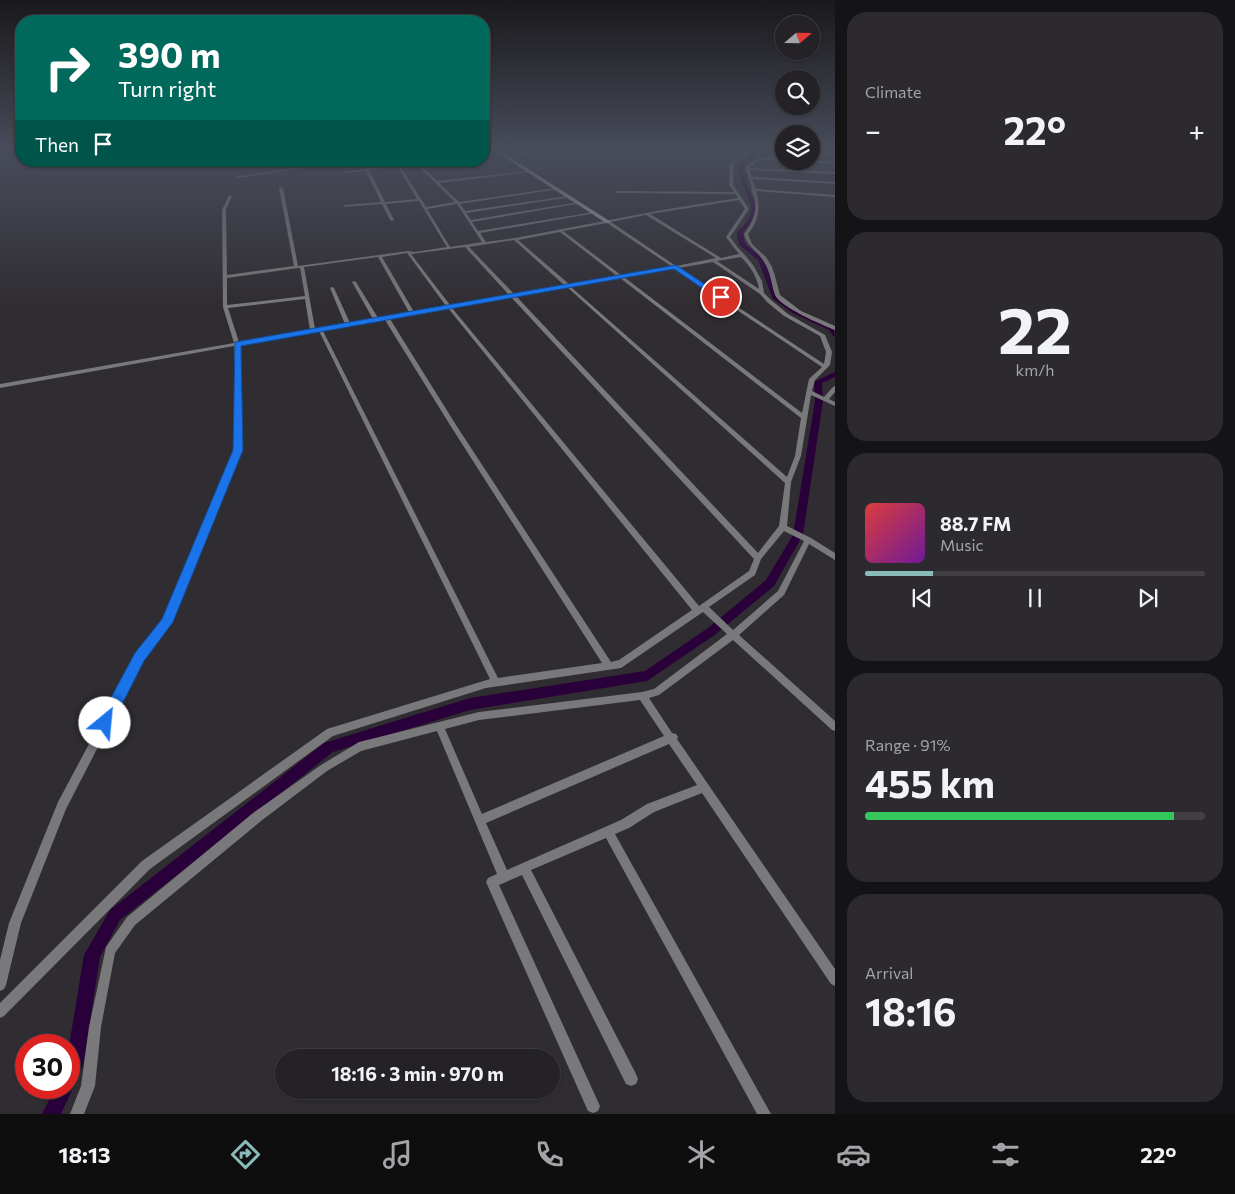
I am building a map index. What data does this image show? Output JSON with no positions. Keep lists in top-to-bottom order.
{
  "north": "right",
  "page": {
    "tile": [
      "Climate",
      ["22", "km/h"],
      ["Range · 91%", "455 km"],
      ["Arrival", "18:16"]
    ],
    "turn": ["390 m", "Turn right"],
    "heat": ["−", "22°", "+"],
    "then": "Then",
    "song": ["88.7 FM", "Music"],
    "limit": "30",
    "trip": "18:16 · 3 min · 970 m",
    "tabs": ["18:13", "22°"]
  }
}
